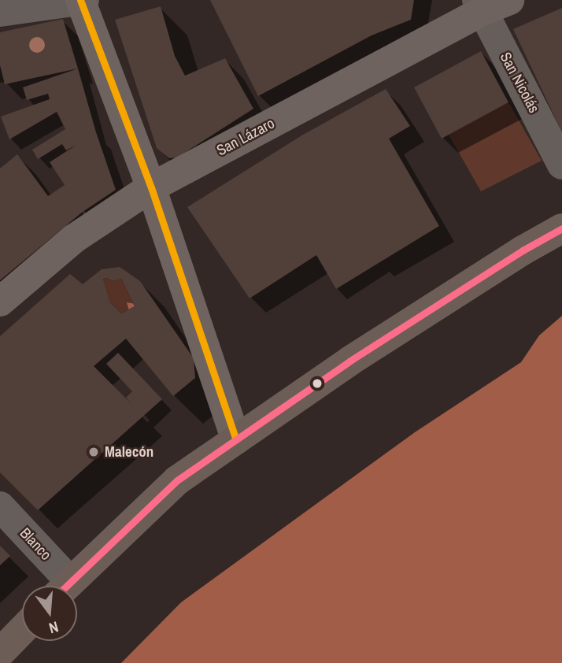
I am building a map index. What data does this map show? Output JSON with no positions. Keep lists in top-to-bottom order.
{
  "streets": {
    "main road": ["San Lázaro"],
    "street": ["San Nicolás", "Blanco"]
  },
  "crossings": [
    ["San Nicolás", "San Lázaro"]
  ],
  "places": ["Malecón"],
  "north": "bottom"
}
